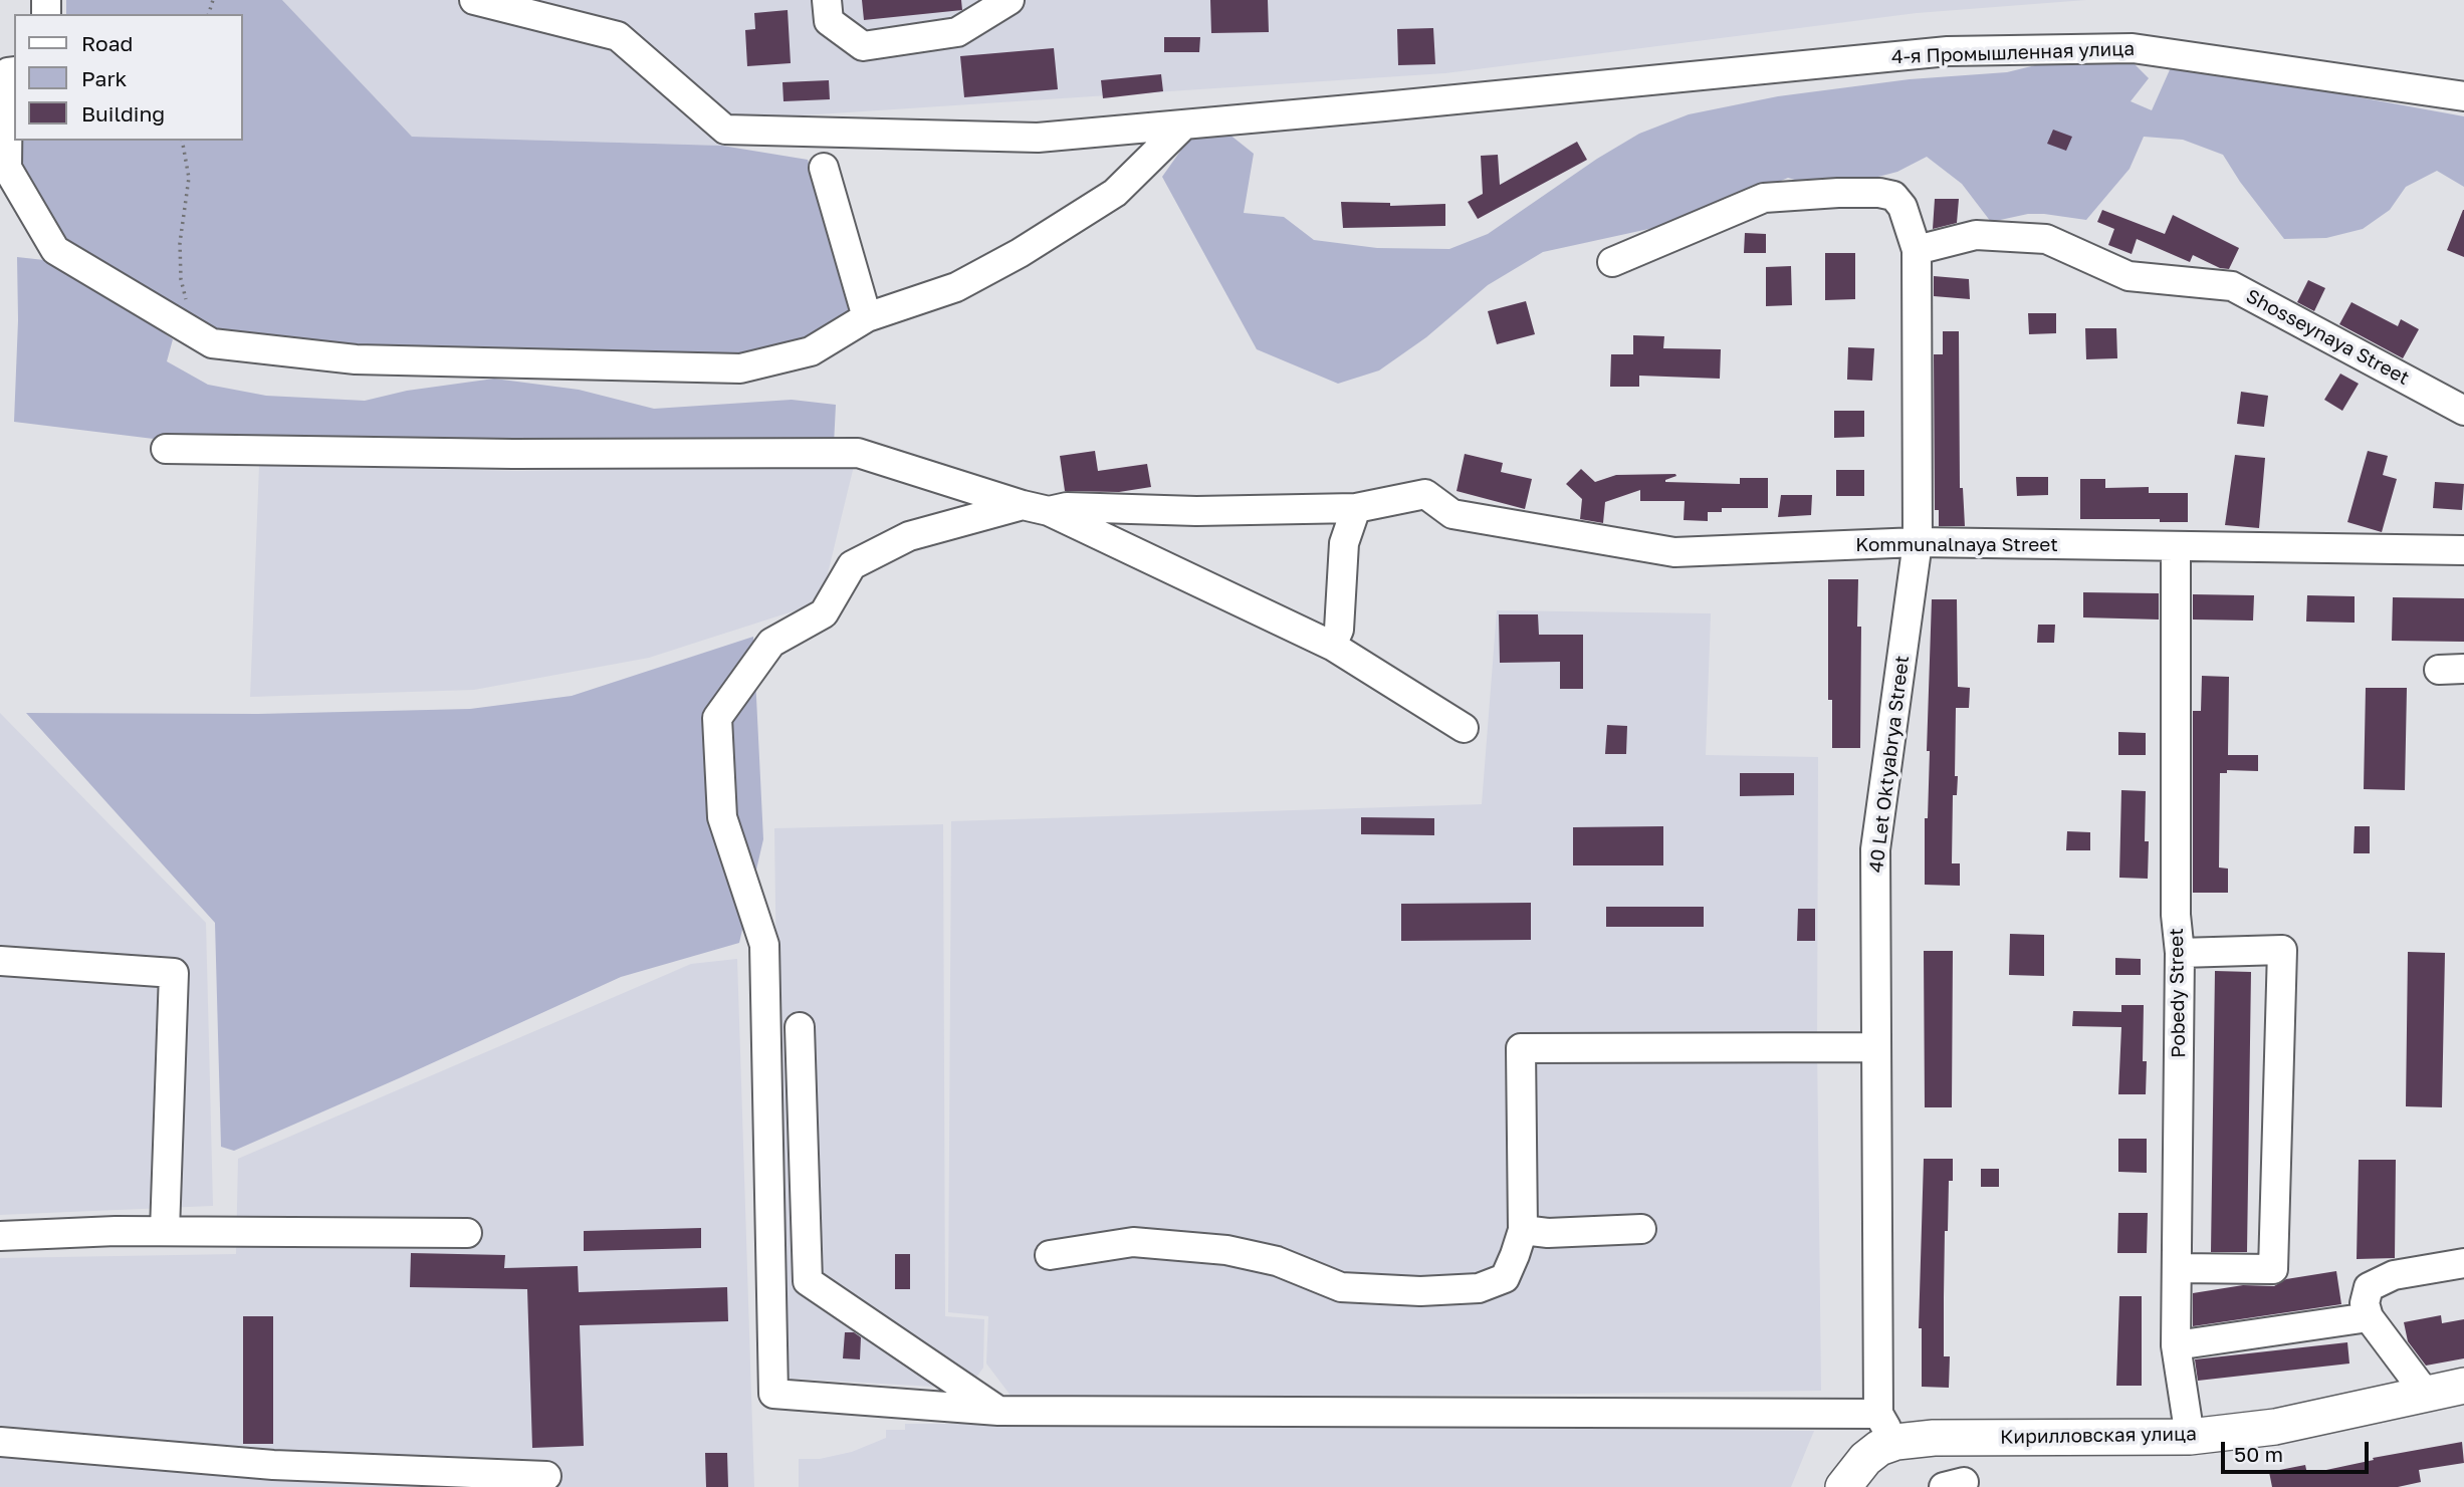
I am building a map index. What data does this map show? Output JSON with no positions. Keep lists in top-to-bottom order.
{
  "streets": {
    "main road": ["Кирилловская улица"],
    "street": [
      "4-я Промышленная улица",
      "Shosseynaya Street",
      "Kommunalnaya Street",
      "40 Let Oktyabrya Street",
      "Pobedy Street"
    ]
  },
  "crossings": [
    ["Shosseynaya Street", "40 Let Oktyabrya Street"],
    ["Kommunalnaya Street", "40 Let Oktyabrya Street"],
    ["Kommunalnaya Street", "Pobedy Street"],
    ["40 Let Oktyabrya Street", "Кирилловская улица"],
    ["Pobedy Street", "Кирилловская улица"]
  ],
  "legend": ["Road", "Park", "Building"],
  "scale_bar": "50 m"
}
